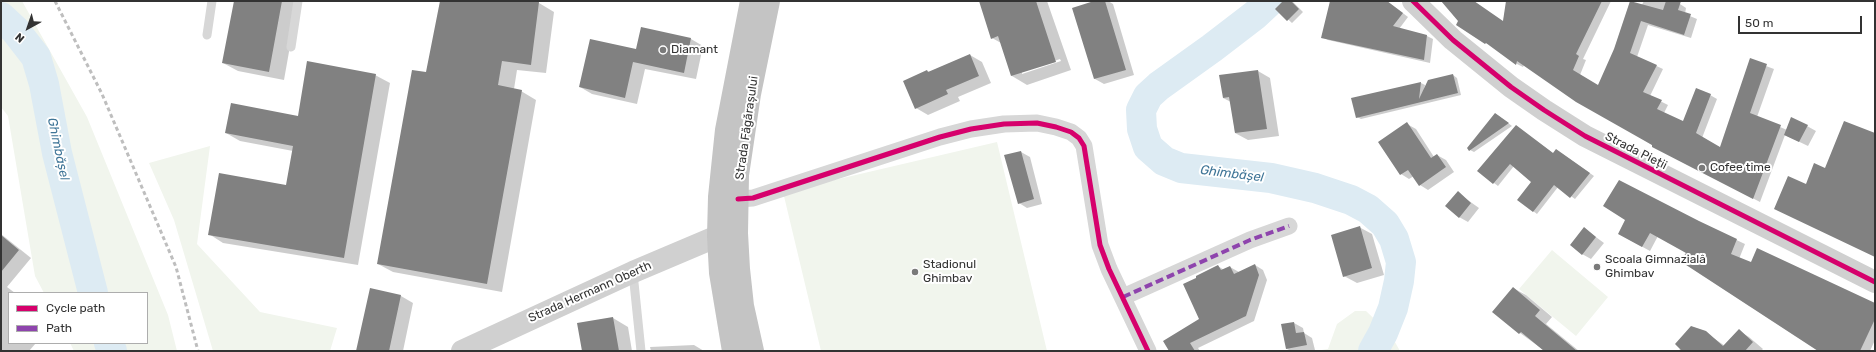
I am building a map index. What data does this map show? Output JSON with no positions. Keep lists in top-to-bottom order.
{
  "streets": {
    "highway": ["Strada Făgărașului"],
    "street": ["Strada Pieții", "Strada Hermann Oberth"]
  },
  "crossings": [
    ["Strada Făgărașului", "Strada Hermann Oberth"]
  ],
  "water": ["Ghimbășel"],
  "places": [
    "Diamant",
    "Cofee time",
    "Scoala Gimnazială Ghimbav",
    "Stadionul Ghimbav"
  ],
  "legend": ["Cycle path", "Path"],
  "scale_bar": "50 m",
  "north": "bottom left"
}
